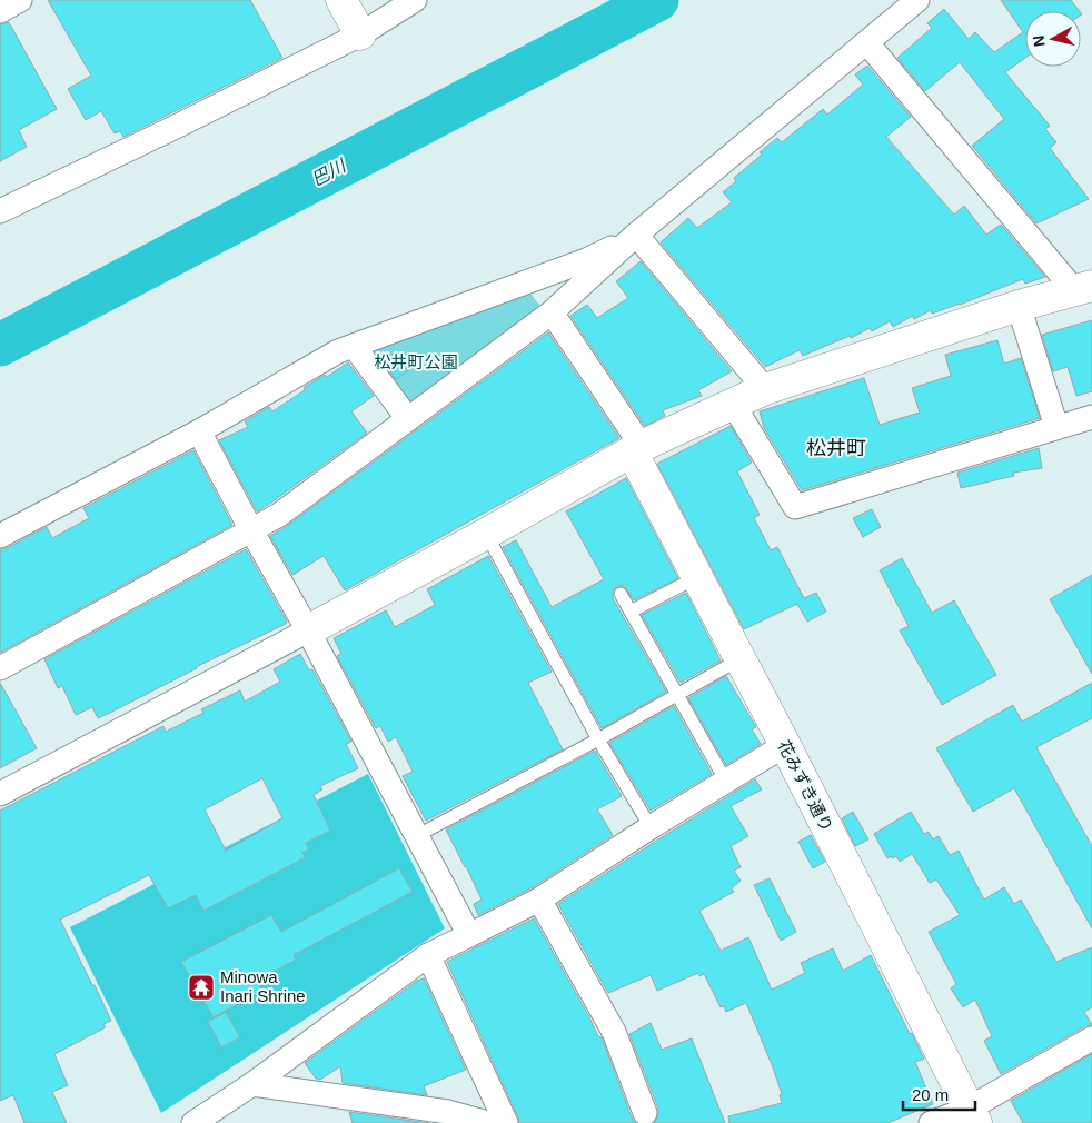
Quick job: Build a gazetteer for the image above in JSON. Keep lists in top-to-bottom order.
{
  "streets": {
    "street": ["花みずき通り"]
  },
  "districts": ["松井町"],
  "water": ["巴川"],
  "parks": ["松井町公園"],
  "places": {
    "temple": ["Minowa Inari Shrine"]
  },
  "scale_bar": "20 m",
  "north": "left"
}
